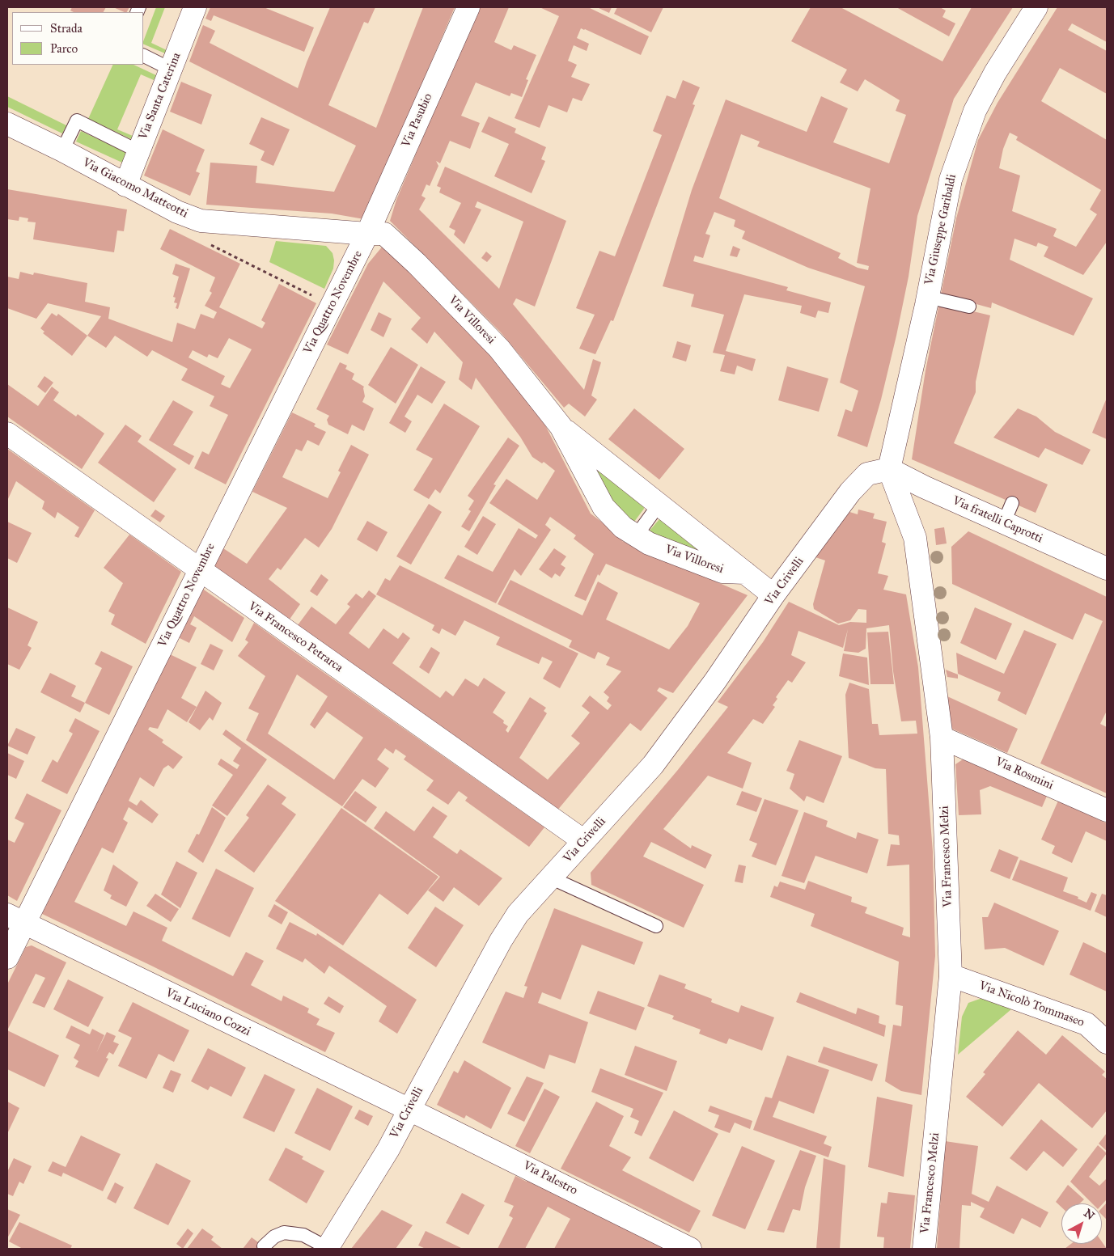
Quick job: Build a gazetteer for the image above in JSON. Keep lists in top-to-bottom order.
{
  "streets": {
    "street": [
      "Via Santa Caterina",
      "Via Pasubio",
      "Via Giacomo Matteotti",
      "Via Giuseppe Garibaldi",
      "Via Quattro Novembre",
      "Via Villoresi",
      "Via fratelli Caprotti",
      "Via Crivelli",
      "Via Francesco Petrarca",
      "Via Rosmini",
      "Via Francesco Melzi",
      "Via Nicolò Tommaseo",
      "Via Luciano Cozzi",
      "Via Palestro"
    ]
  },
  "crossings": [
    ["Via Santa Caterina", "Via Giacomo Matteotti"],
    ["Via Pasubio", "Via Giacomo Matteotti"],
    ["Via Pasubio", "Via Quattro Novembre"],
    ["Via Pasubio", "Via Villoresi"],
    ["Via Giacomo Matteotti", "Via Quattro Novembre"],
    ["Via Giacomo Matteotti", "Via Villoresi"],
    ["Via Giuseppe Garibaldi", "Via fratelli Caprotti"],
    ["Via Giuseppe Garibaldi", "Via Crivelli"],
    ["Via Giuseppe Garibaldi", "Via Francesco Melzi"],
    ["Via Quattro Novembre", "Via Villoresi"],
    ["Via Quattro Novembre", "Via Francesco Petrarca"],
    ["Via Quattro Novembre", "Via Luciano Cozzi"],
    ["Via Villoresi", "Via Crivelli"],
    ["Via fratelli Caprotti", "Via Crivelli"],
    ["Via fratelli Caprotti", "Via Francesco Melzi"],
    ["Via Crivelli", "Via Francesco Petrarca"],
    ["Via Crivelli", "Via Francesco Melzi"],
    ["Via Crivelli", "Via Luciano Cozzi"],
    ["Via Crivelli", "Via Palestro"],
    ["Via Rosmini", "Via Francesco Melzi"],
    ["Via Francesco Melzi", "Via Nicolò Tommaseo"],
    ["Via Luciano Cozzi", "Via Palestro"]
  ],
  "legend": ["Strada", "Parco"],
  "north": "top right"
}
